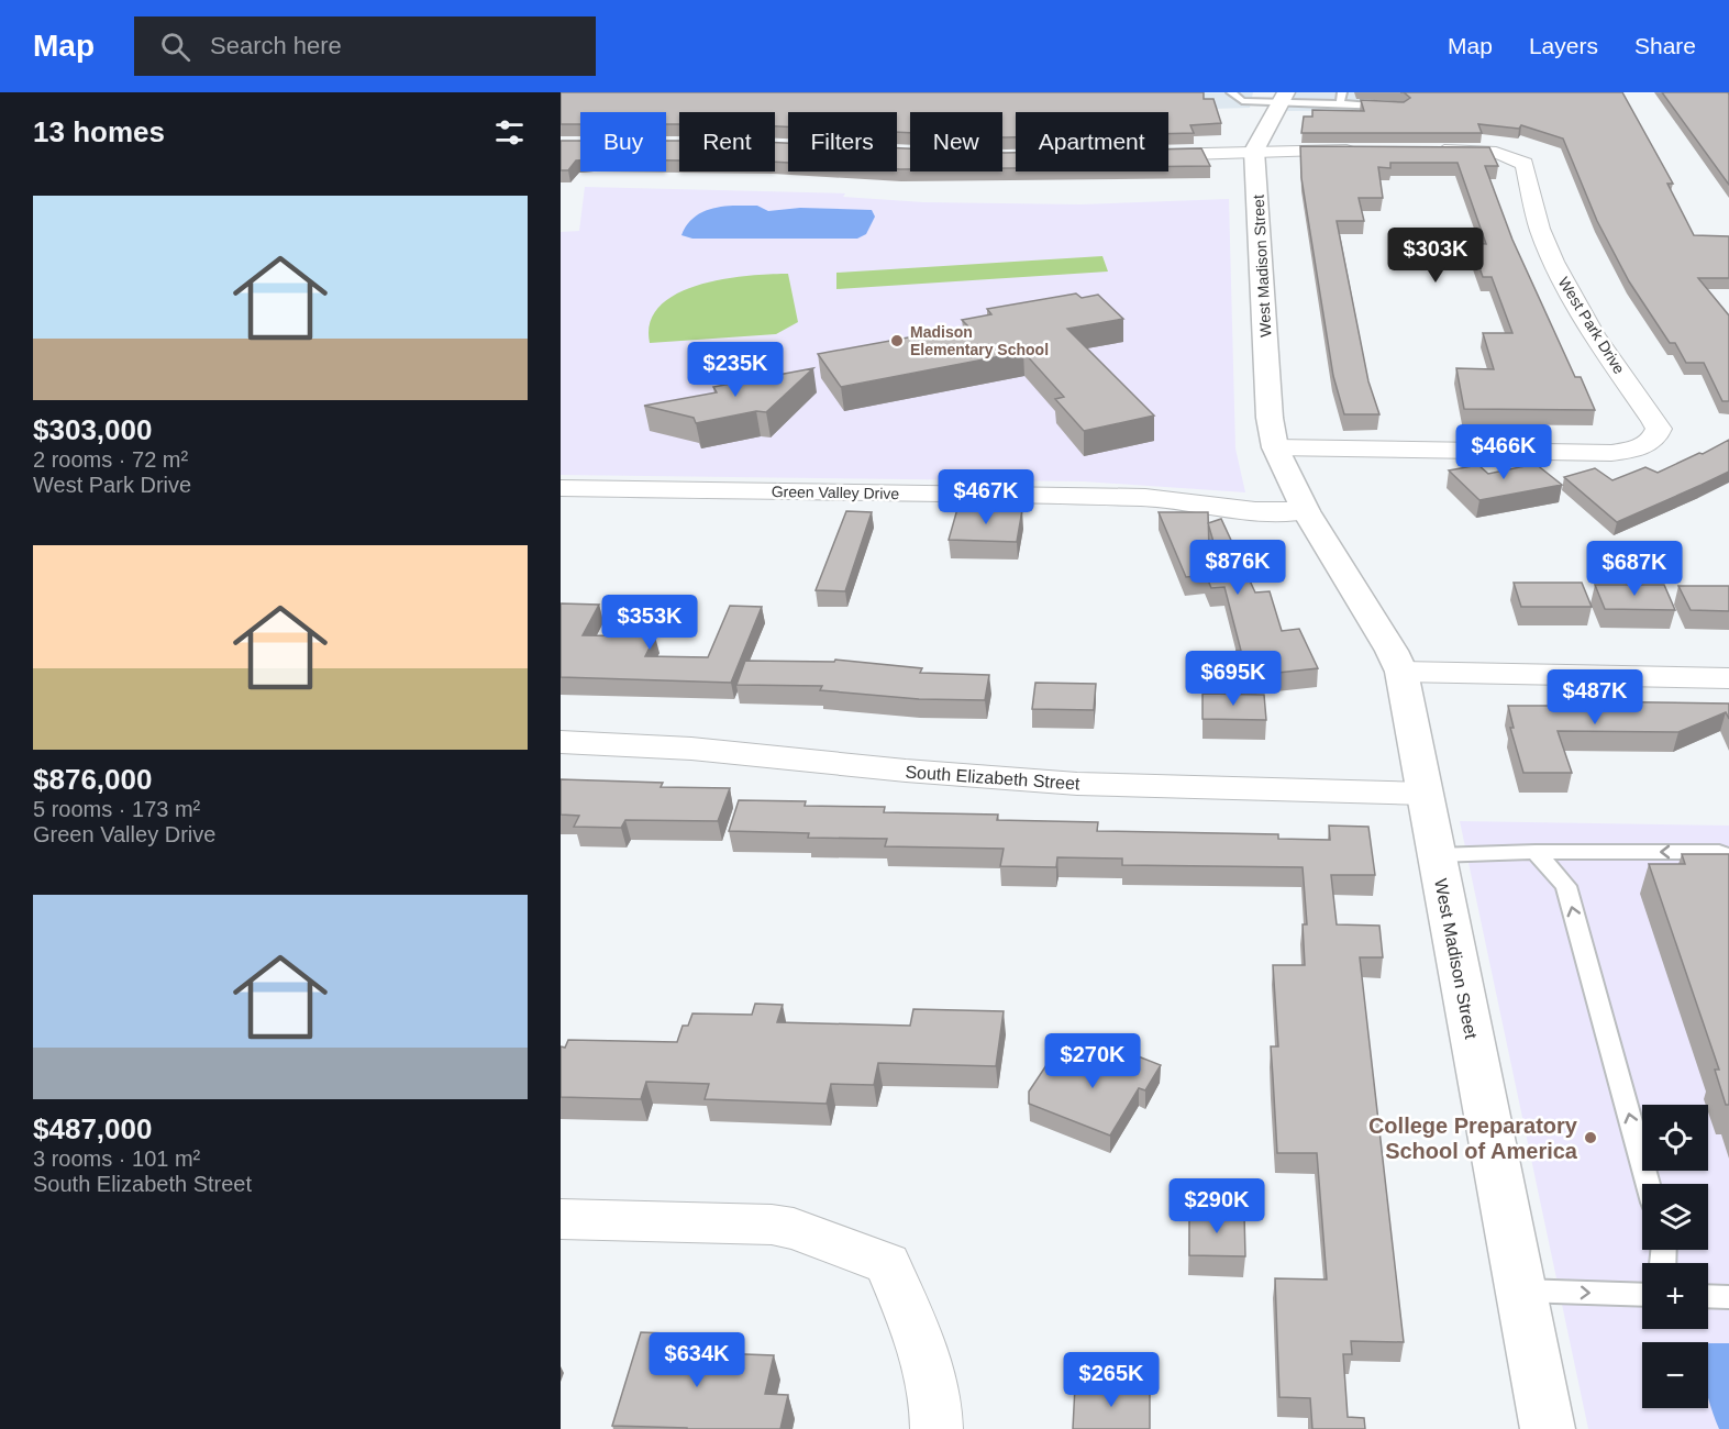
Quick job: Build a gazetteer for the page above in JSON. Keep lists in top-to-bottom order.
{
  "streets": {
    "street": [
      "West Madison Street",
      "West Park Drive",
      "Green Valley Drive",
      "South Elizabeth Street"
    ]
  },
  "crossings": [
    ["West Madison Street", "West Park Drive"],
    ["West Madison Street", "Green Valley Drive"],
    ["West Madison Street", "South Elizabeth Street"]
  ],
  "places": ["Madison Elementary School", "College Preparatory School of America"],
  "page": {
    "header": "Map",
    "search": "Search here",
    "nav": ["Map", "Layers", "Share"],
    "heading": "13 homes",
    "chip": [
      "Buy",
      "Rent",
      "Filters",
      "New",
      "Apartment"
    ],
    "list": [
      {
        "name": "$303,000",
        "note": "2 rooms · 72 m² · West Park Drive"
      },
      {
        "name": "$876,000",
        "note": "5 rooms · 173 m² · Green Valley Drive"
      },
      {
        "name": "$487,000",
        "note": "3 rooms · 101 m² · South Elizabeth Street"
      }
    ],
    "price": [
      "$303K",
      "$235K",
      "$466K",
      "$467K",
      "$876K",
      "$687K",
      "$353K",
      "$695K",
      "$487K",
      "$270K",
      "$290K",
      "$634K",
      "$265K"
    ],
    "map_buttons": ["+", "−"]
  }
}
